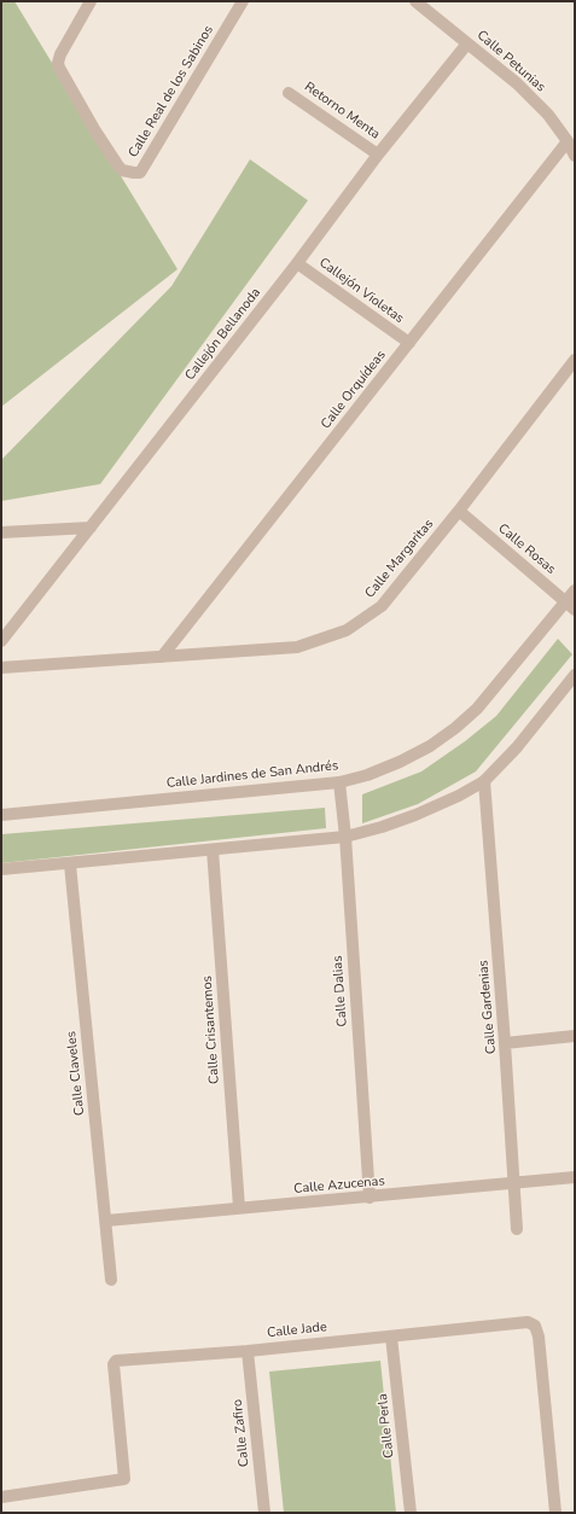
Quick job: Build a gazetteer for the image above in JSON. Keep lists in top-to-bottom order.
{
  "streets": {
    "street": [
      "Calle Petunias",
      "Calle Real de los Sabinos",
      "Retorno Menta",
      "Callejón Violetas",
      "Callejón Bellanoda",
      "Calle Orquídeas",
      "Calle Rosas",
      "Calle Margaritas",
      "Calle Jardines de San Andrés",
      "Calle Dalias",
      "Calle Gardenias",
      "Calle Crisantemos",
      "Calle Claveles",
      "Calle Azucenas",
      "Calle Jade",
      "Calle Perla",
      "Calle Zafiro"
    ]
  },
  "crossings": [
    ["Calle Petunias", "Callejón Bellanoda"],
    ["Calle Petunias", "Calle Orquídeas"],
    ["Retorno Menta", "Callejón Bellanoda"],
    ["Callejón Violetas", "Callejón Bellanoda"],
    ["Callejón Violetas", "Calle Orquídeas"],
    ["Calle Orquídeas", "Calle Margaritas"],
    ["Calle Rosas", "Calle Margaritas"],
    ["Calle Rosas", "Calle Jardines de San Andrés"],
    ["Calle Jardines de San Andrés", "Calle Dalias"],
    ["Calle Dalias", "Calle Azucenas"],
    ["Calle Gardenias", "Calle Azucenas"],
    ["Calle Crisantemos", "Calle Azucenas"],
    ["Calle Claveles", "Calle Azucenas"],
    ["Calle Jade", "Calle Perla"],
    ["Calle Jade", "Calle Zafiro"]
  ]
}
